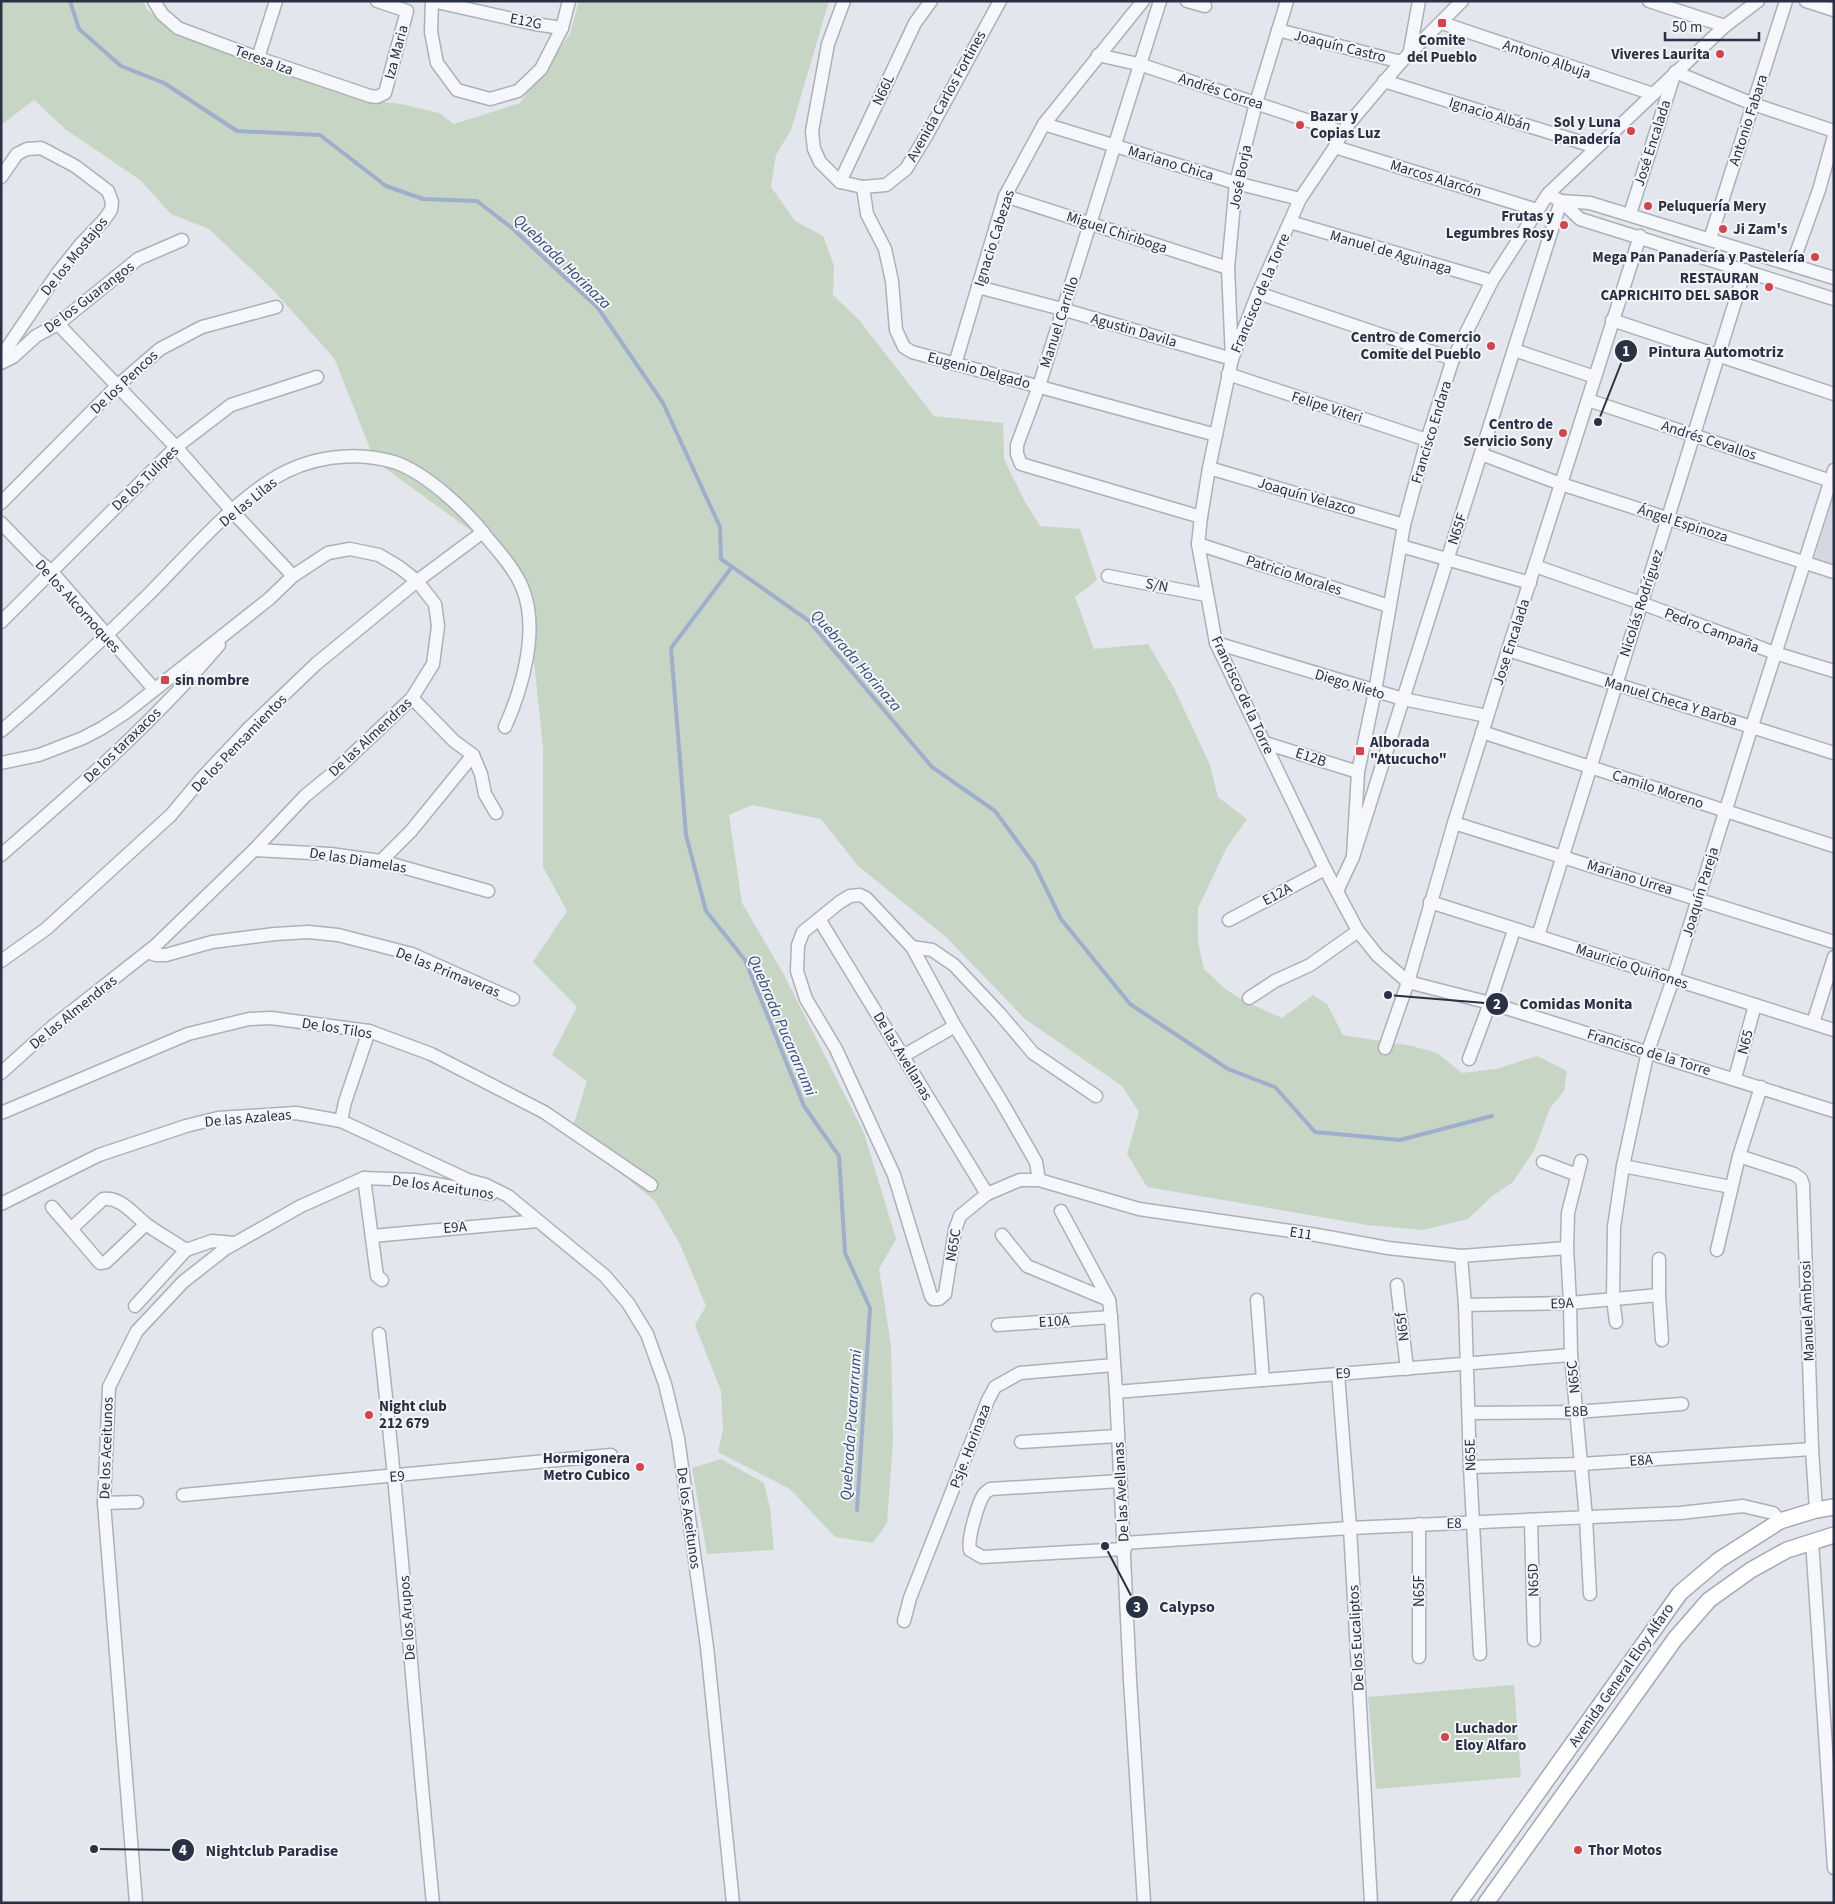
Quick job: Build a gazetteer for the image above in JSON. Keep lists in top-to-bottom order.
{
  "streets": {
    "main road": ["Avenida General Eloy Alfaro"],
    "street": [
      "E12G",
      "Joaquín Castro",
      "Iza Maria",
      "Antonio Albuja",
      "Teresa Iza",
      "N66L",
      "Andrés Correa",
      "Avenida Carlos Fortines",
      "Ignacio Albán",
      "Antonio Fabara",
      "José Encalada",
      "Mariano Chica",
      "José Borja",
      "Marcos Alarcón",
      "Miguel Chiriboga",
      "Ignacio Cabezas",
      "Manuel de Aguinaga",
      "De los Mostajos",
      "Francisco de la Torre",
      "De los Guarangos",
      "Manuel Carrillo",
      "Agustin Davila",
      "Eugenio Delgado",
      "De los Pencos",
      "Felipe Viteri",
      "Francisco Endara",
      "Andrés Cevallos",
      "De los Tulipes",
      "Joaquín Velazco",
      "De las Lilas",
      "Ángel Espinoza",
      "N65F",
      "Patricio Morales",
      "S/N",
      "Nicolás Rodríguez",
      "De los Alcornoques",
      "Pedro Campaña",
      "Jose Encalada",
      "Diego Nieto",
      "Manuel Checa Y Barba",
      "De las Almendras",
      "De los Pensamientos",
      "De los taraxacos",
      "E12B",
      "Camilo Moreno",
      "De las Diamelas",
      "Mariano Urrea",
      "Joaquín Pareja",
      "E12A",
      "Mauricio Quiñones",
      "De las Primaveras",
      "De los Tilos",
      "N65",
      "De las Avellanas",
      "De las Azaleas",
      "De los Aceitunos",
      "E9A",
      "E11",
      "N65C",
      "Manuel Ambrosi",
      "E10A",
      "N65f",
      "E9",
      "E8B",
      "Psje. Horinaza",
      "N65E",
      "E8A",
      "E8",
      "N65D",
      "De los Arupos",
      "De los Eucaliptos"
    ]
  },
  "crossings": [
    ["Joaquín Castro", "José Borja"],
    ["Joaquín Castro", "Francisco de la Torre"],
    ["Iza Maria", "Teresa Iza"],
    ["Antonio Albuja", "Francisco de la Torre"],
    ["Antonio Albuja", "Francisco Endara"],
    ["N66L", "Avenida Carlos Fortines"],
    ["Andrés Correa", "José Borja"],
    ["Andrés Correa", "Ignacio Cabezas"],
    ["Andrés Correa", "Francisco de la Torre"],
    ["Andrés Correa", "Manuel Carrillo"],
    ["Avenida Carlos Fortines", "Eugenio Delgado"],
    ["Ignacio Albán", "Francisco de la Torre"],
    ["Ignacio Albán", "Francisco Endara"],
    ["José Encalada", "Francisco Endara"],
    ["Mariano Chica", "José Borja"],
    ["Mariano Chica", "Ignacio Cabezas"],
    ["Mariano Chica", "Francisco de la Torre"],
    ["Mariano Chica", "Manuel Carrillo"],
    ["José Borja", "Miguel Chiriboga"],
    ["José Borja", "Francisco de la Torre"],
    ["José Borja", "Agustin Davila"],
    ["Marcos Alarcón", "Francisco de la Torre"],
    ["Marcos Alarcón", "Francisco Endara"],
    ["Miguel Chiriboga", "Ignacio Cabezas"],
    ["Miguel Chiriboga", "Manuel Carrillo"],
    ["Ignacio Cabezas", "Agustin Davila"],
    ["Ignacio Cabezas", "Eugenio Delgado"],
    ["Manuel de Aguinaga", "Francisco de la Torre"],
    ["Manuel de Aguinaga", "Francisco Endara"],
    ["Francisco de la Torre", "Manuel Carrillo"],
    ["Francisco de la Torre", "Agustin Davila"],
    ["Francisco de la Torre", "Eugenio Delgado"],
    ["Francisco de la Torre", "Felipe Viteri"],
    ["Francisco de la Torre", "Joaquín Velazco"],
    ["Francisco de la Torre", "Patricio Morales"],
    ["Francisco de la Torre", "S/N"],
    ["Francisco de la Torre", "Jose Encalada"],
    ["Francisco de la Torre", "Diego Nieto"],
    ["Francisco de la Torre", "E12B"],
    ["Francisco de la Torre", "Joaquín Pareja"],
    ["Francisco de la Torre", "E12A"],
    ["Francisco de la Torre", "N65"],
    ["Manuel Carrillo", "Agustin Davila"],
    ["Manuel Carrillo", "Eugenio Delgado"],
    ["Felipe Viteri", "Francisco Endara"],
    ["Francisco Endara", "Joaquín Velazco"],
    ["Francisco Endara", "N65F"],
    ["Francisco Endara", "Patricio Morales"],
    ["Francisco Endara", "Diego Nieto"],
    ["Francisco Endara", "E12B"],
    ["Andrés Cevallos", "Nicolás Rodríguez"],
    ["Andrés Cevallos", "Jose Encalada"],
    ["Andrés Cevallos", "Joaquín Pareja"],
    ["De los Tulipes", "De los Alcornoques"],
    ["De las Lilas", "De los Alcornoques"],
    ["De las Lilas", "De los Pensamientos"],
    ["Ángel Espinoza", "N65F"],
    ["Ángel Espinoza", "Nicolás Rodríguez"],
    ["Ángel Espinoza", "Jose Encalada"],
    ["Ángel Espinoza", "Joaquín Pareja"],
    ["N65F", "Diego Nieto"],
    ["N65F", "E8"],
    ["Nicolás Rodríguez", "Pedro Campaña"],
    ["Nicolás Rodríguez", "Manuel Checa Y Barba"],
    ["Nicolás Rodríguez", "Camilo Moreno"],
    ["Nicolás Rodríguez", "Mariano Urrea"],
    ["Nicolás Rodríguez", "Mauricio Quiñones"],
    ["De los Alcornoques", "De las Almendras"],
    ["Pedro Campaña", "Jose Encalada"],
    ["Pedro Campaña", "Joaquín Pareja"],
    ["Jose Encalada", "Diego Nieto"],
    ["Jose Encalada", "Manuel Checa Y Barba"],
    ["Jose Encalada", "Camilo Moreno"],
    ["Jose Encalada", "Mariano Urrea"],
    ["Jose Encalada", "Mauricio Quiñones"],
    ["Manuel Checa Y Barba", "Joaquín Pareja"],
    ["De las Almendras", "De los Pensamientos"],
    ["De las Almendras", "De los taraxacos"],
    ["De las Almendras", "De las Diamelas"],
    ["De las Almendras", "De las Primaveras"],
    ["Camilo Moreno", "Joaquín Pareja"],
    ["Mariano Urrea", "Joaquín Pareja"],
    ["Joaquín Pareja", "Mauricio Quiñones"],
    ["Joaquín Pareja", "E9A"],
    ["Mauricio Quiñones", "N65"],
    ["De las Avellanas", "N65C"],
    ["De las Avellanas", "E10A"],
    ["De las Avellanas", "E9"],
    ["De las Avellanas", "Psje. Horinaza"],
    ["De las Avellanas", "E8"],
    ["De las Azaleas", "De los Aceitunos"],
    ["De los Aceitunos", "E9A"],
    ["E9A", "N65C"],
    ["E9A", "N65E"],
    ["E11", "N65C"],
    ["E11", "N65E"],
    ["N65C", "E9"],
    ["N65C", "E8B"],
    ["N65C", "E8A"],
    ["N65C", "E8"],
    ["Manuel Ambrosi", "E8A"],
    ["Manuel Ambrosi", "Avenida General Eloy Alfaro"],
    ["N65f", "E9"],
    ["E9", "N65E"],
    ["E9", "De los Arupos"],
    ["E9", "De los Eucaliptos"],
    ["E8B", "N65E"],
    ["N65E", "E8A"],
    ["N65E", "E8"],
    ["E8", "N65D"],
    ["E8", "De los Eucaliptos"],
    ["E8", "Avenida General Eloy Alfaro"]
  ],
  "water": ["Quebrada Horinaza", "Quebrada Pucararrumi"],
  "places": {
    "transit": ["Comite del Pueblo", "sin nombre", "Alborada \"Atucucho\""],
    "other": [
      "Viveres Laurita",
      "Bazar y Copias Luz",
      "Sol y Luna Panadería",
      "Peluquería Mery",
      "Frutas y Legumbres Rosy",
      "Ji Zam's",
      "Mega Pan Panadería y Pastelería",
      "RESTAURAN CAPRICHITO DEL SABOR",
      "Centro de Comercio Comite del Pueblo",
      "Pintura Automotriz",
      "Centro de Servicio Sony",
      "Comidas Monita",
      "Night club 212 679",
      "Hormigonera Metro Cubico",
      "Calypso",
      "Luchador Eloy Alfaro",
      "Nightclub Paradise",
      "Thor Motos"
    ]
  },
  "scale_bar": "50 m"
}
